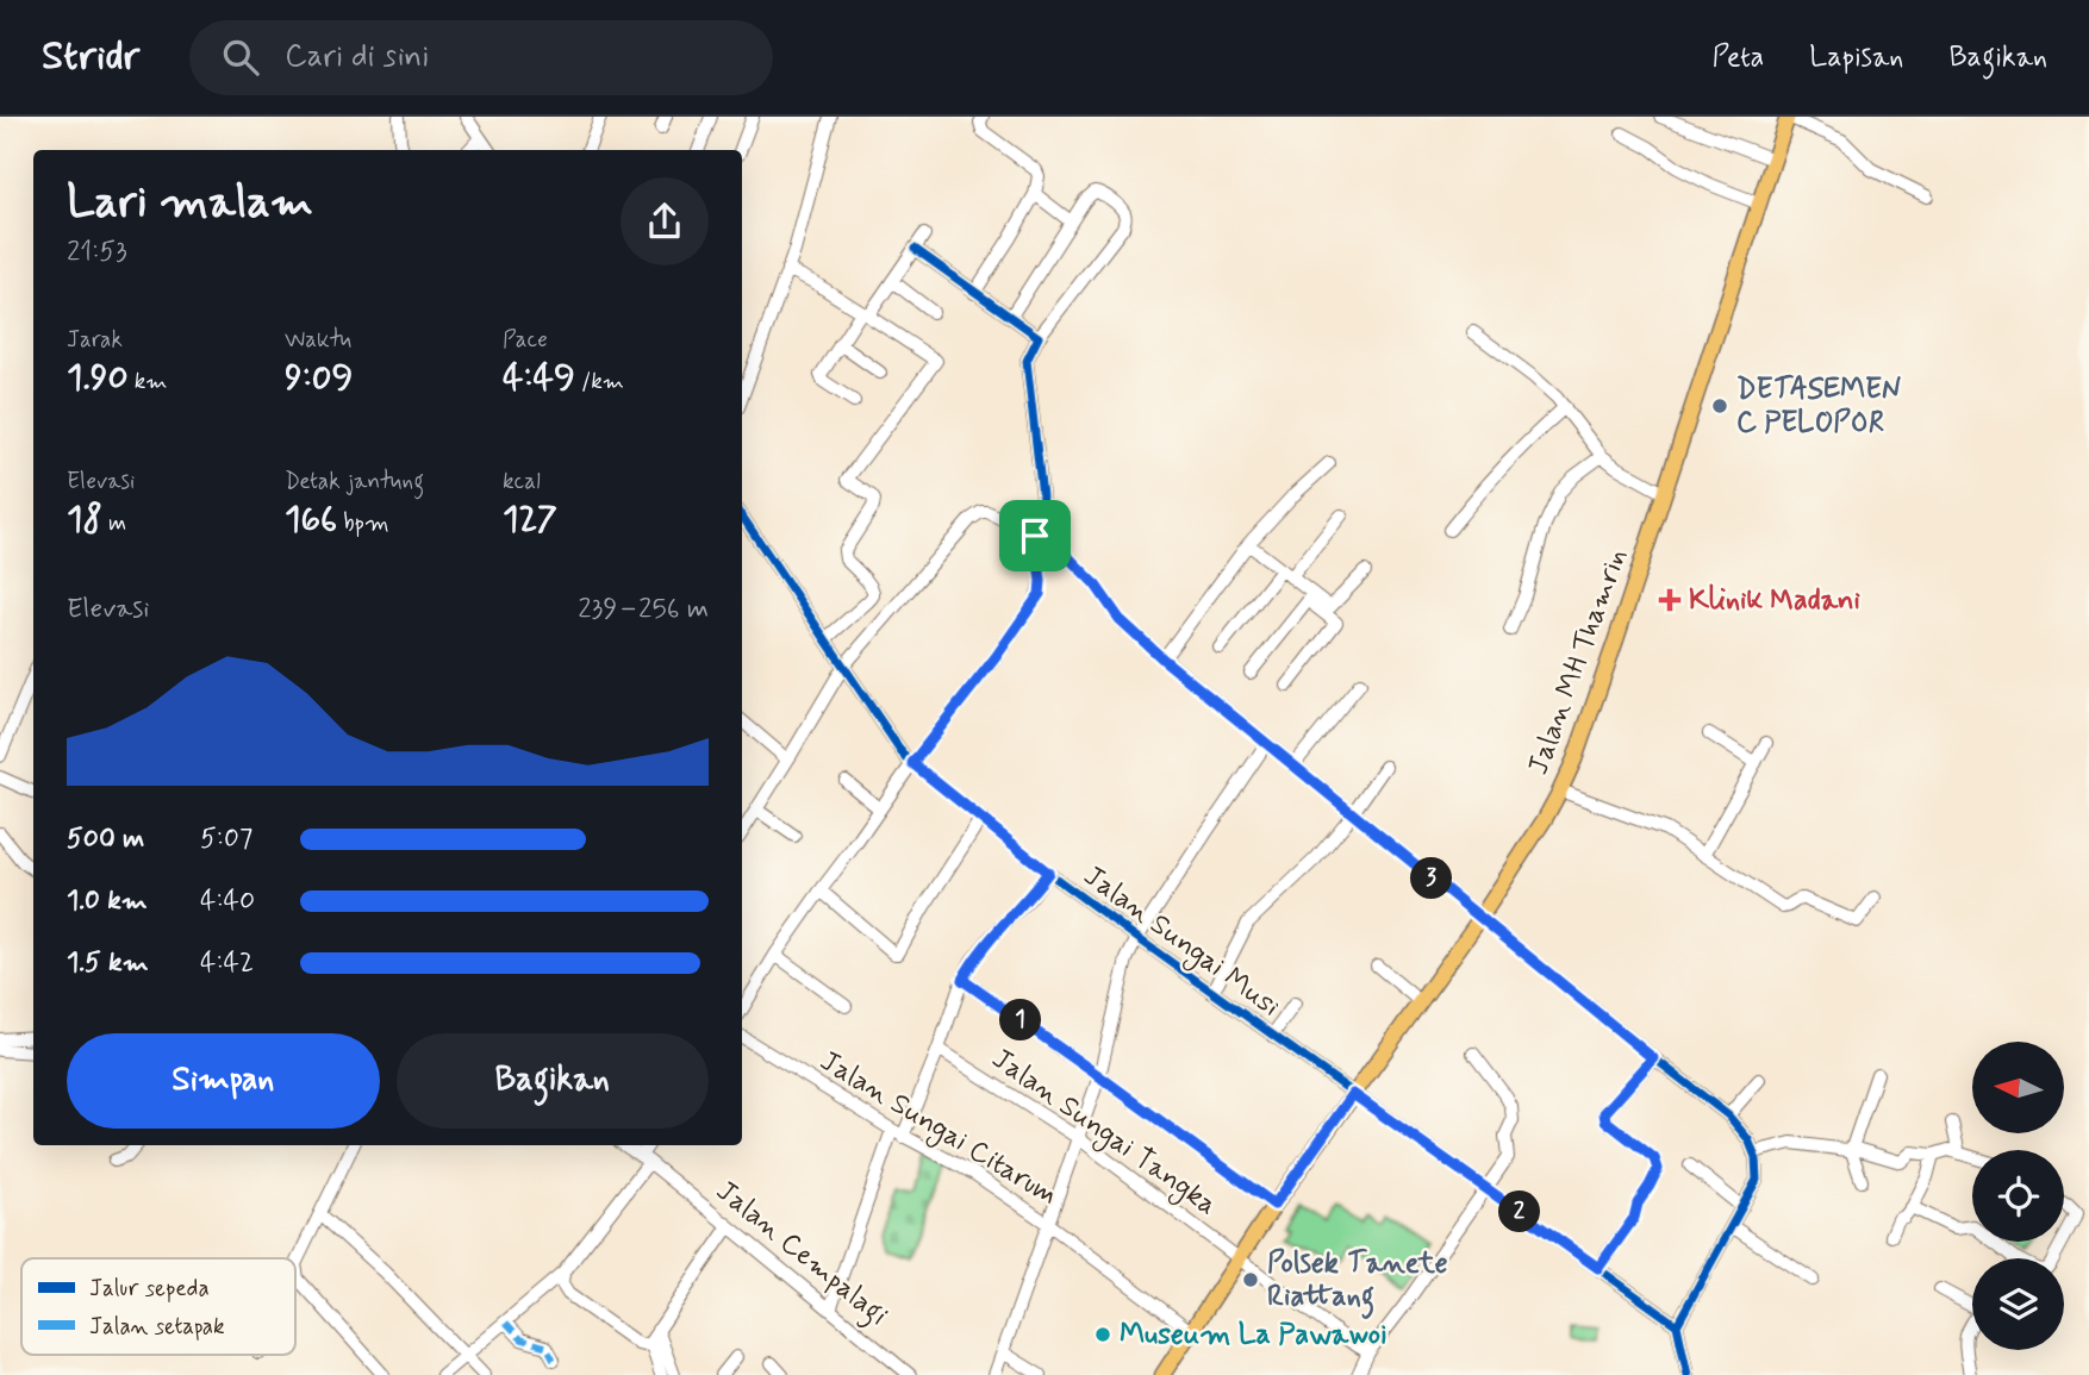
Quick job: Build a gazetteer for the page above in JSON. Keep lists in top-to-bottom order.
{
  "streets": {
    "main road": ["Jalan MH Thamrin"],
    "street": [
      "Jalan Sungai Musi",
      "Jalan Sungai Citarum",
      "Jalan Sungai Tangka",
      "Jalan Cempalagi"
    ]
  },
  "crossings": [
    ["Jalan MH Thamrin", "Jalan Sungai Musi"],
    ["Jalan MH Thamrin", "Jalan Sungai Citarum"],
    ["Jalan MH Thamrin", "Jalan Sungai Tangka"]
  ],
  "places": {
    "other": ["DETASEMEN C PELOPOR", "Polsek Tanete Riattang", "Museum La Pawawoi"],
    "health": ["Klinik Madani"]
  },
  "legend": ["Jalur sepeda", "Jalan setapak"],
  "north": "left",
  "page": {
    "header": "Stridr",
    "search": "Cari di sini",
    "nav": ["Peta", "Lapisan", "Bagikan"],
    "heading": ["Lari malam", "21:53"],
    "stats": [
      ["Jarak", "1.90 km"],
      ["Waktu", "9:09"],
      ["Pace", "4:49 /km"],
      ["Elevasi", "18 m"],
      ["Detak jantung", "166 bpm"],
      ["kcal", "127"]
    ],
    "chart": ["Elevasi", "239–256 m"],
    "list": [
      {
        "name": "500 m",
        "note": "5:07"
      },
      {
        "name": "1.0 km",
        "note": "4:40"
      },
      {
        "name": "1.5 km",
        "note": "4:42"
      }
    ],
    "pins": ["3", "1", "2"],
    "buttons": ["Simpan", "Bagikan"]
  }
}
